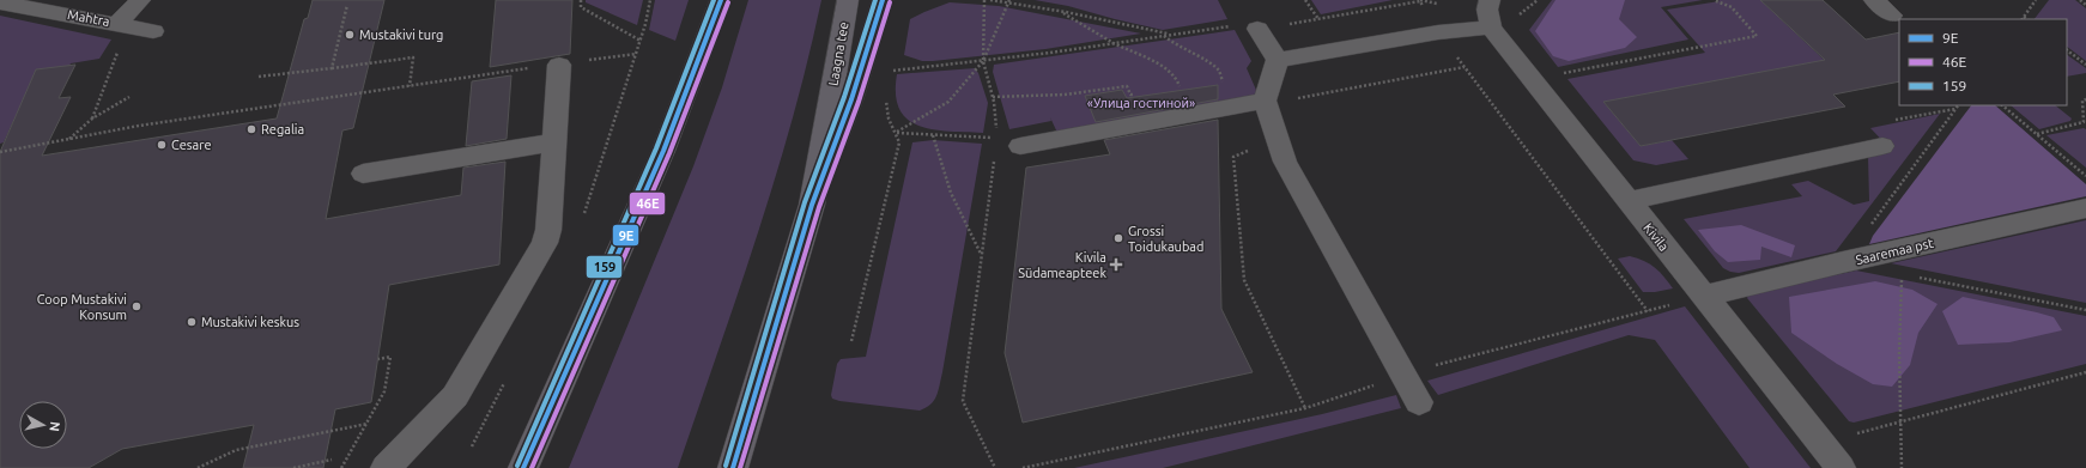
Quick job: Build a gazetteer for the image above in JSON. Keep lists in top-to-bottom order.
{
  "streets": {
    "main road": ["Laagna tee"],
    "street": ["Mahtra", "Kivila", "Saaremaa pst"]
  },
  "crossings": [
    ["Kivila", "Saaremaa pst"]
  ],
  "parks": ["«Улица гостиной»"],
  "places": {
    "other": [
      "Mustakivi turg",
      "Regalia",
      "Cesare",
      "Grossi Toidukaubad",
      "Coop Mustakivi Konsum",
      "Mustakivi keskus"
    ],
    "health": ["Kivila Südameapteek"]
  },
  "lines": ["transit line 9E", "transit line 159", "transit line 46E"],
  "legend": ["9E", "46E", "159"],
  "north": "right"
}
